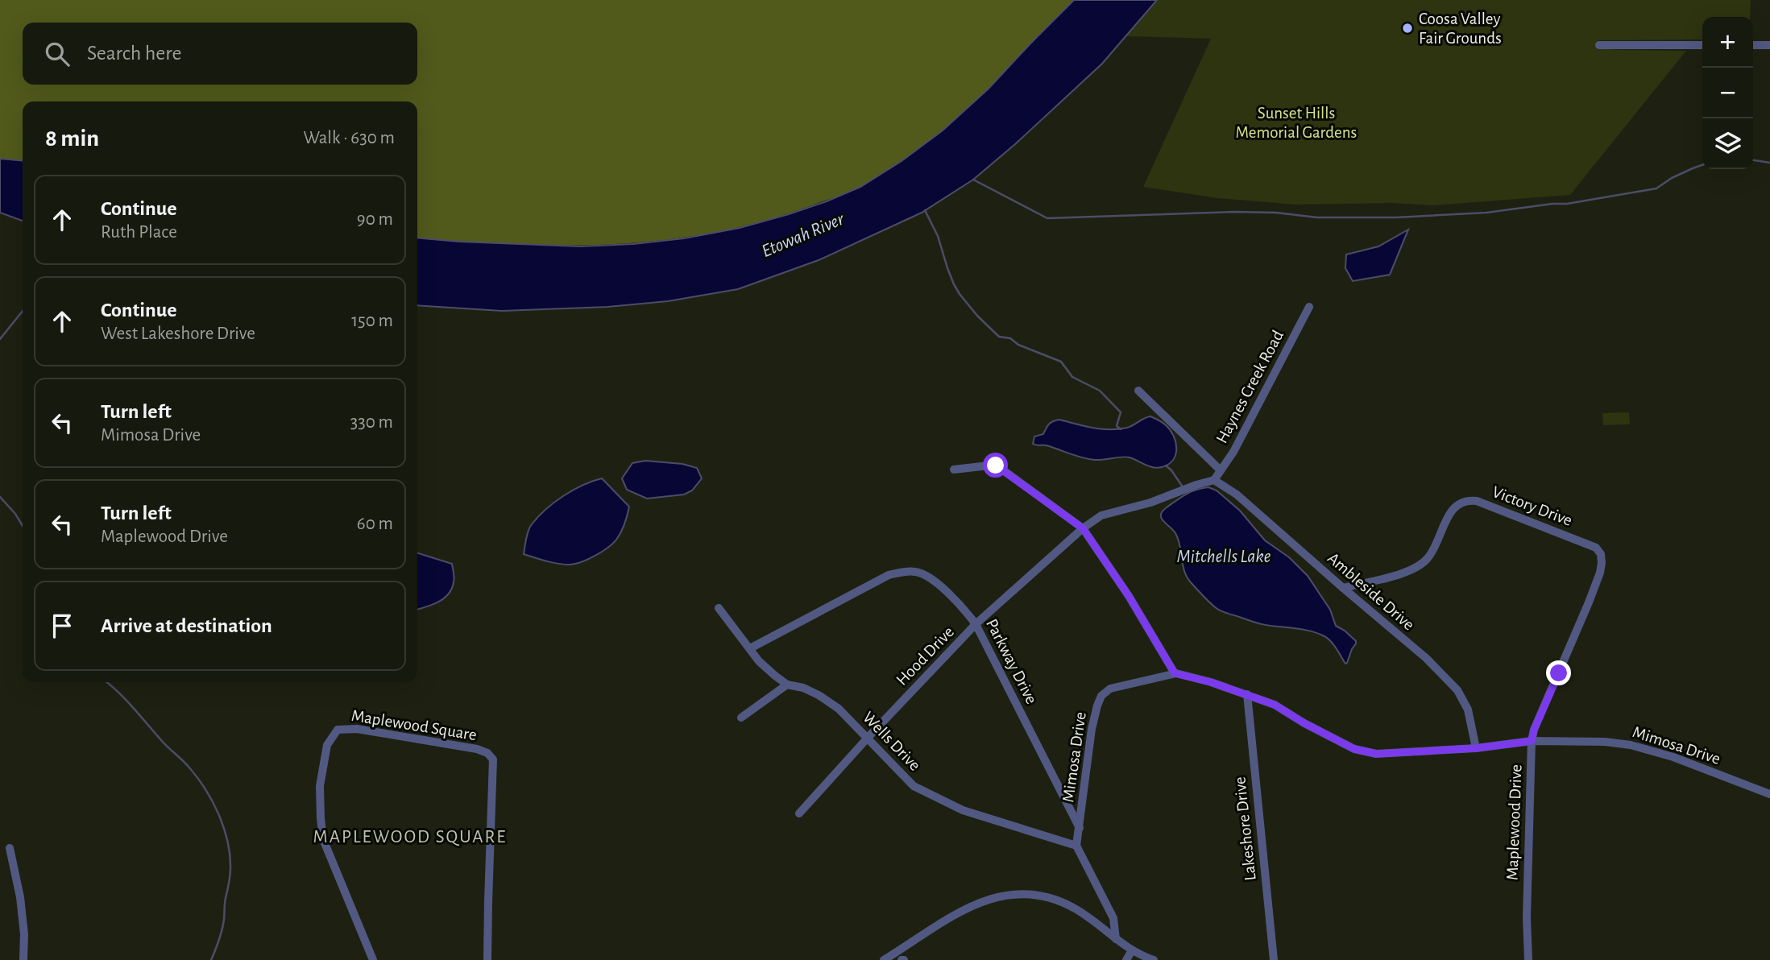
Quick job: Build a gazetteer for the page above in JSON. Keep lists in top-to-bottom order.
{
  "streets": {
    "street": [
      "Haynes Creek Road",
      "Victory Drive",
      "Ambleside Drive",
      "Hood Drive",
      "Parkway Drive",
      "Maplewood Square",
      "Wells Drive",
      "Mimosa Drive",
      "Maplewood Drive",
      "Lakeshore Drive"
    ]
  },
  "crossings": [
    ["Haynes Creek Road", "Ambleside Drive"],
    ["Victory Drive", "Ambleside Drive"],
    ["Victory Drive", "Maplewood Drive"],
    ["Ambleside Drive", "Mimosa Drive"],
    ["Hood Drive", "Parkway Drive"],
    ["Hood Drive", "Wells Drive"],
    ["Parkway Drive", "Wells Drive"],
    ["Parkway Drive", "Mimosa Drive"],
    ["Wells Drive", "Mimosa Drive"],
    ["Mimosa Drive", "Maplewood Drive"],
    ["Mimosa Drive", "Lakeshore Drive"]
  ],
  "districts": ["MAPLEWOOD SQUARE"],
  "water": ["Etowah River", "Mitchells Lake"],
  "parks": ["Sunset Hills Memorial Gardens"],
  "places": ["Coosa Valley Fair Grounds"],
  "page": {
    "map_buttons": ["+", "−"],
    "search": "Search here",
    "heading": ["8 min", "Walk · 630 m"],
    "list": [
      ["Continue", "Ruth Place", "90 m"],
      ["Continue", "West Lakeshore Drive", "150 m"],
      ["Turn left", "Mimosa Drive", "330 m"],
      ["Turn left", "Maplewood Drive", "60 m"],
      "Arrive at destination"
    ]
  }
}
